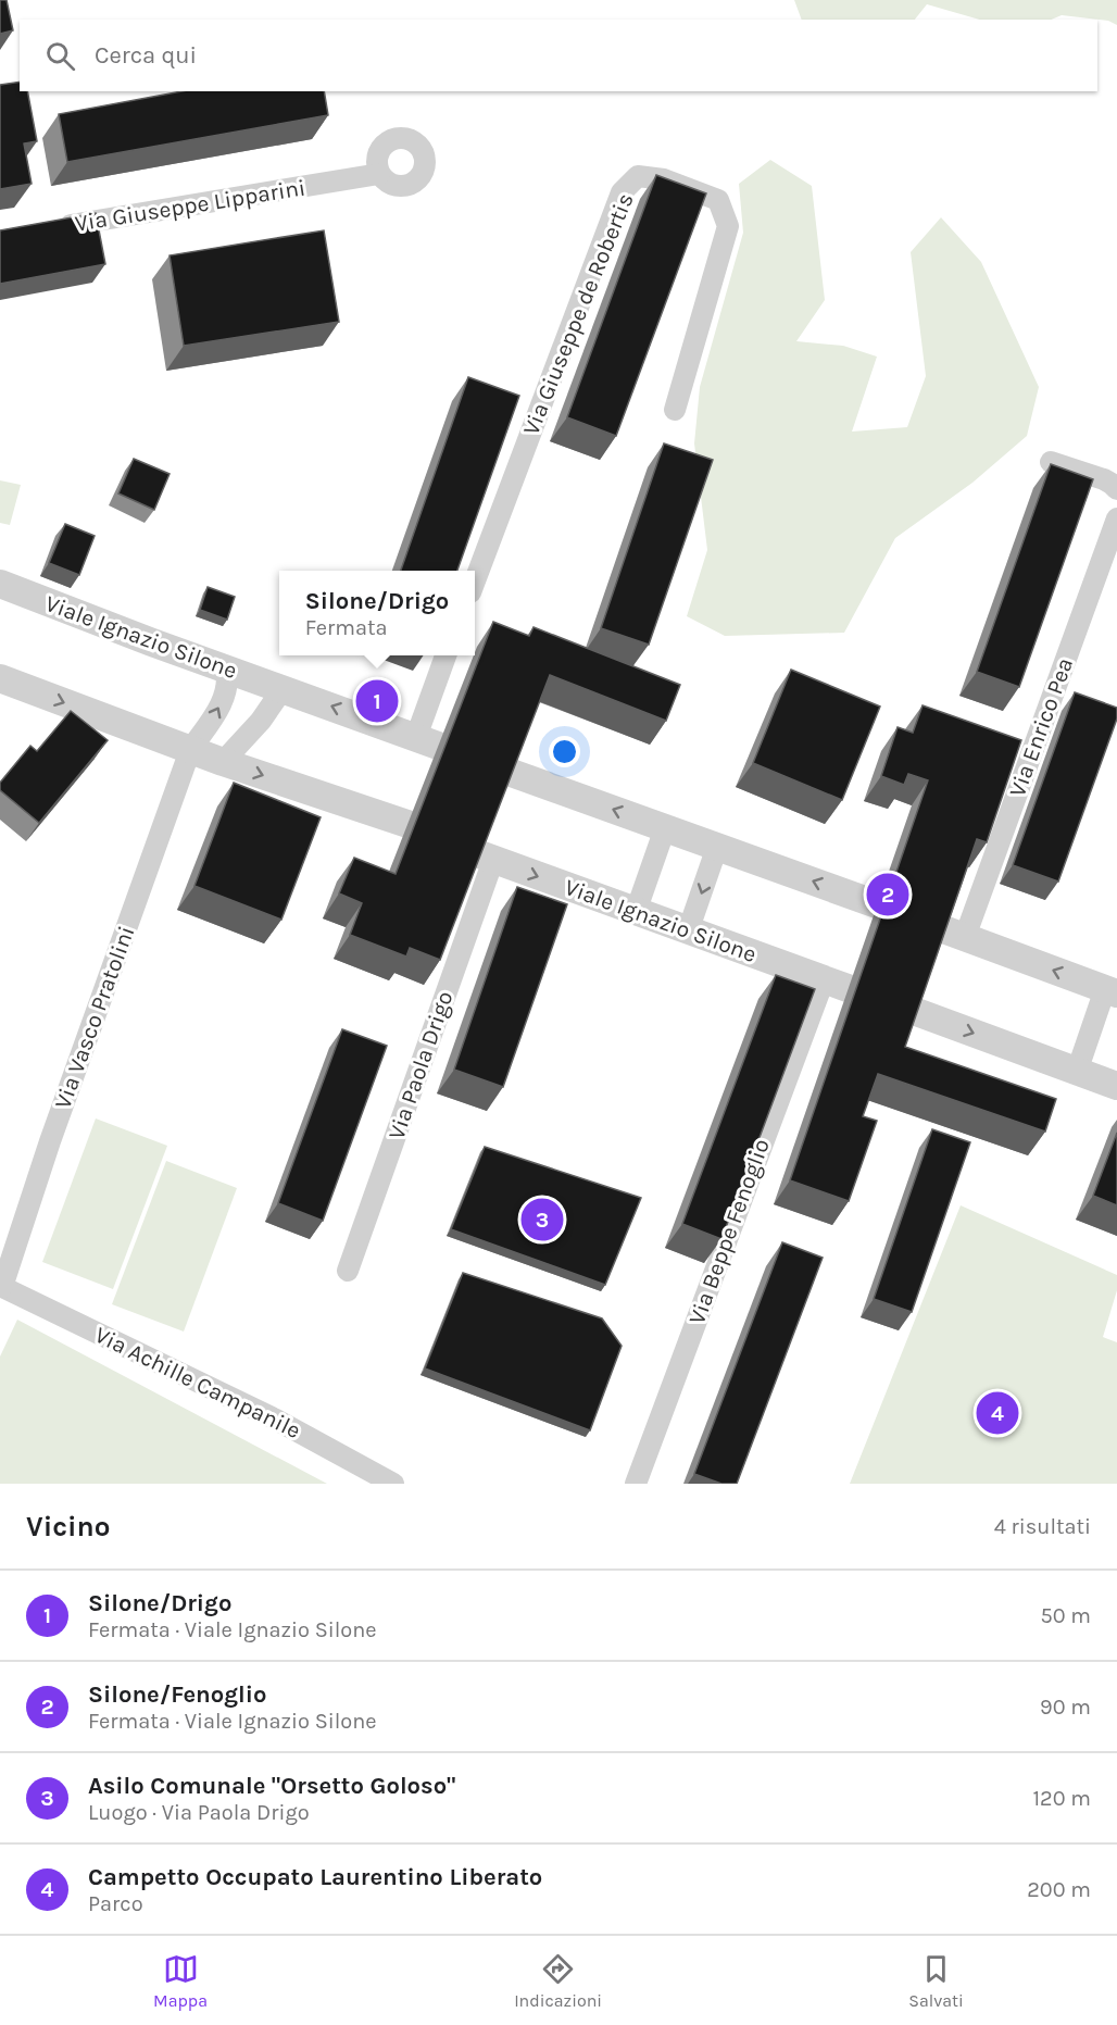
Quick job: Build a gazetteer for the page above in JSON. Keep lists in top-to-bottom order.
{
  "streets": {
    "street": [
      "Via Giuseppe Lipparini",
      "Via Giuseppe de Robertis",
      "Viale Ignazio Silone",
      "Via Enrico Pea",
      "Via Vasco Pratolini",
      "Via Paola Drigo",
      "Via Beppe Fenoglio",
      "Via Achille Campanile"
    ]
  },
  "crossings": [
    ["Viale Ignazio Silone", "Via Vasco Pratolini"],
    ["Viale Ignazio Silone", "Via Paola Drigo"],
    ["Viale Ignazio Silone", "Via Beppe Fenoglio"],
    ["Via Vasco Pratolini", "Via Achille Campanile"]
  ],
  "page": {
    "search": "Cerca qui",
    "popup": ["Silone/Drigo", "Fermata"],
    "pins": [
      "1",
      "2",
      "3",
      "4"
    ],
    "heading": ["Vicino", "4 risultati"],
    "list": [
      {
        "mark": "1",
        "name": "Silone/Drigo",
        "note": "Fermata · Viale Ignazio Silone",
        "value": "50 m"
      },
      {
        "mark": "2",
        "name": "Silone/Fenoglio",
        "note": "Fermata · Viale Ignazio Silone",
        "value": "90 m"
      },
      {
        "mark": "3",
        "name": "Asilo Comunale \"Orsetto Goloso\"",
        "note": "Luogo · Via Paola Drigo",
        "value": "120 m"
      },
      {
        "mark": "4",
        "name": "Campetto Occupato Laurentino Liberato",
        "note": "Parco",
        "value": "200 m"
      }
    ],
    "nav": ["Mappa", "Indicazioni", "Salvati"]
  }
}
